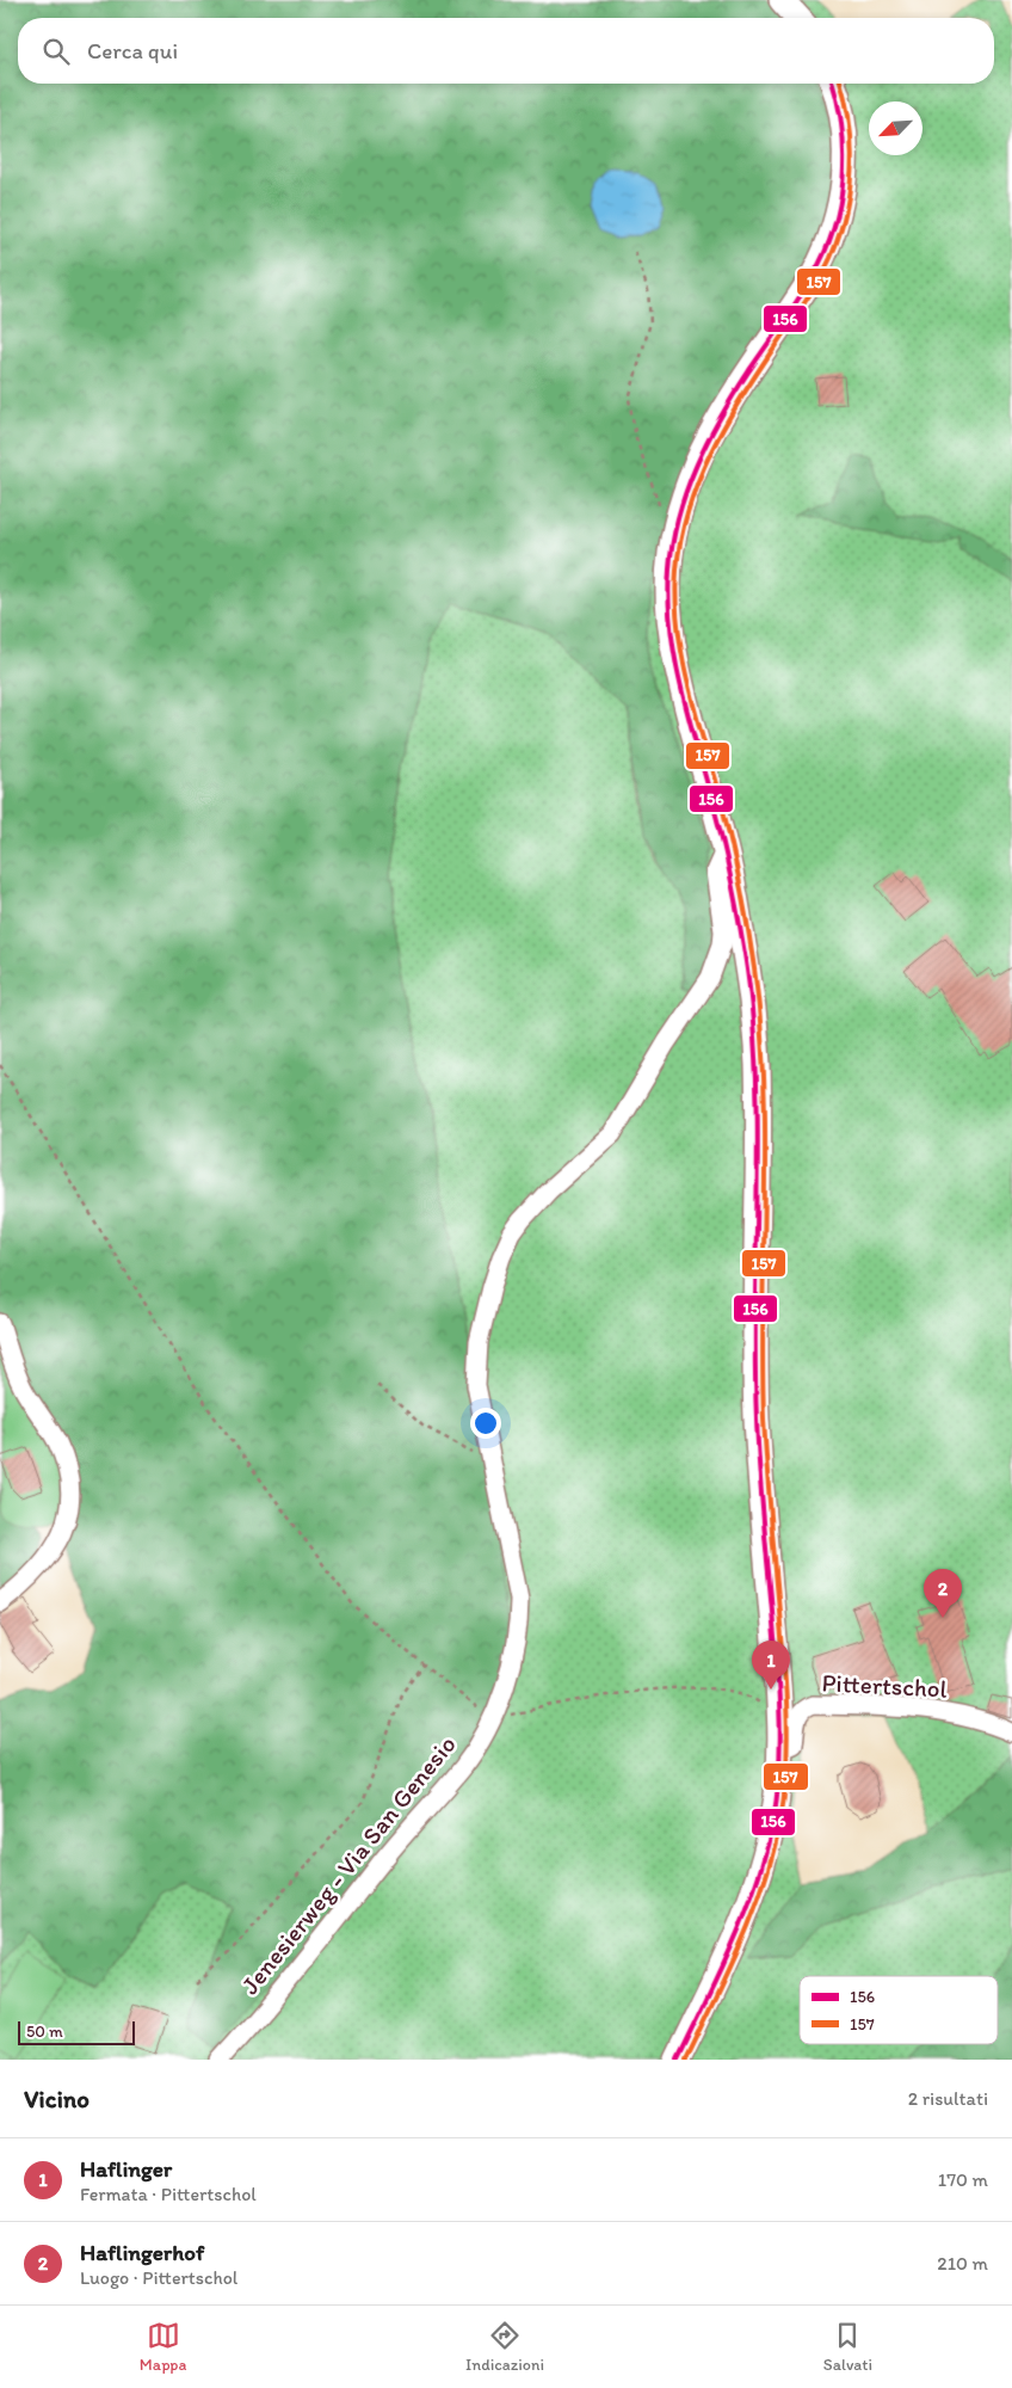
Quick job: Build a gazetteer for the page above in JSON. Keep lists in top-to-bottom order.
{
  "streets": {
    "street": ["Pittertschol", "Jenesierweg - Via San Genesio"]
  },
  "lines": ["transit line 156", "transit line 157"],
  "legend": ["156", "157"],
  "scale_bar": "50 m",
  "north": "bottom left",
  "page": {
    "search": "Cerca qui",
    "pins": ["2", "1"],
    "scale": "50 m",
    "heading": ["Vicino", "2 risultati"],
    "list": [
      {
        "mark": "1",
        "name": "Haflinger",
        "note": "Fermata · Pittertschol",
        "value": "170 m"
      },
      {
        "mark": "2",
        "name": "Haflingerhof",
        "note": "Luogo · Pittertschol",
        "value": "210 m"
      }
    ],
    "nav": ["Mappa", "Indicazioni", "Salvati"]
  }
}
